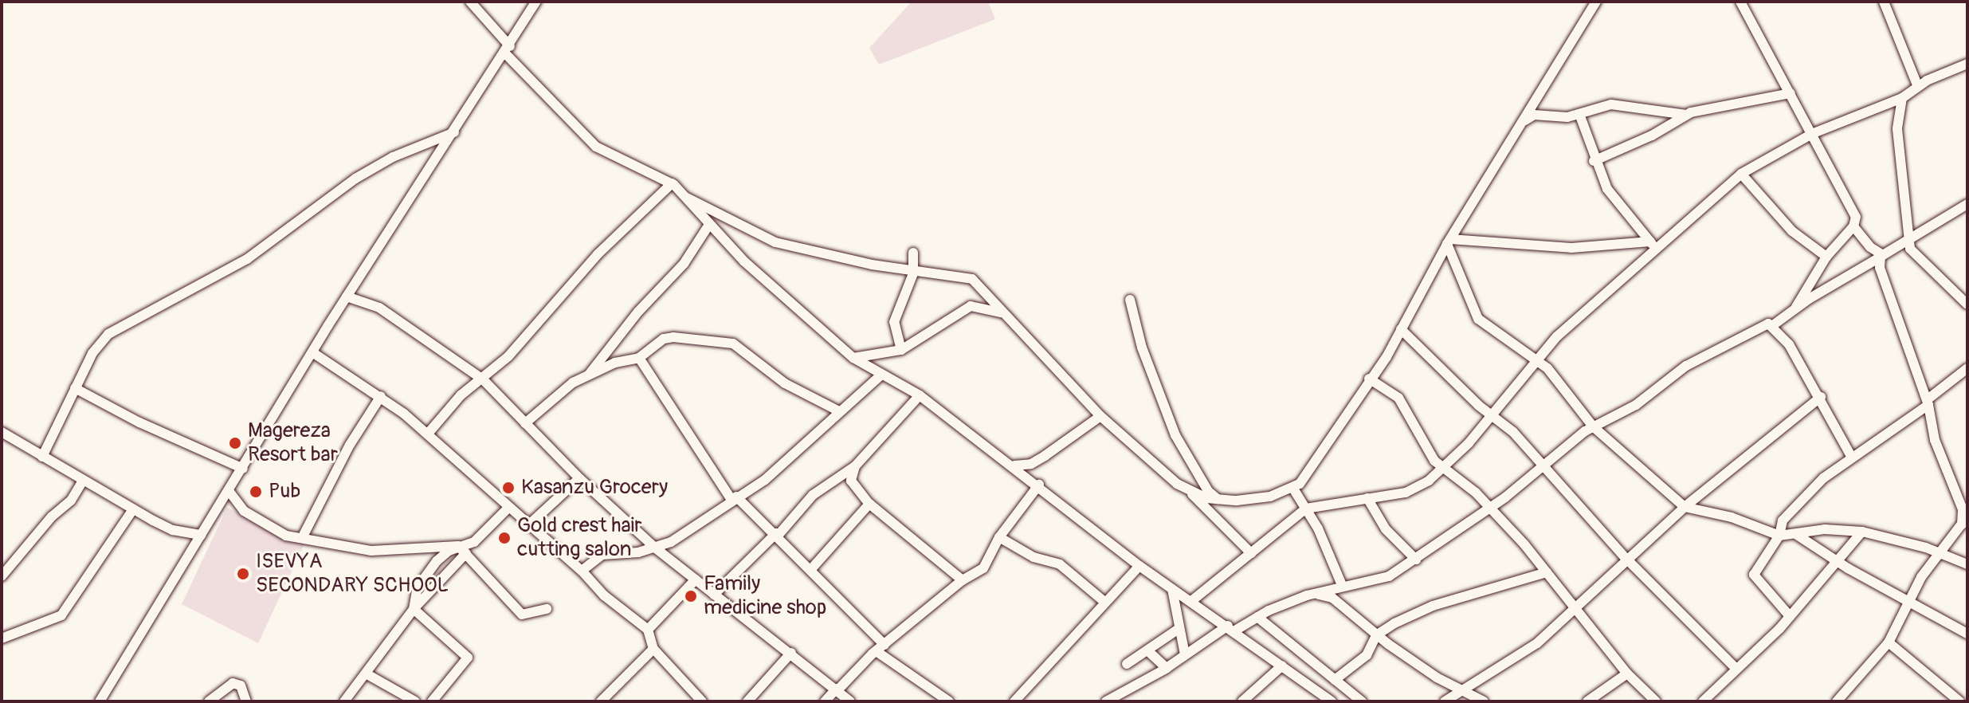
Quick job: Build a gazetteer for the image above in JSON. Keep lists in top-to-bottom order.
{
  "places": [
    "Magereza Resort bar",
    "Kasanzu Grocery",
    "Pub",
    "Gold crest hair cutting salon",
    "ISEVYA SECONDARY SCHOOL",
    "Family medicine shop"
  ]
}
